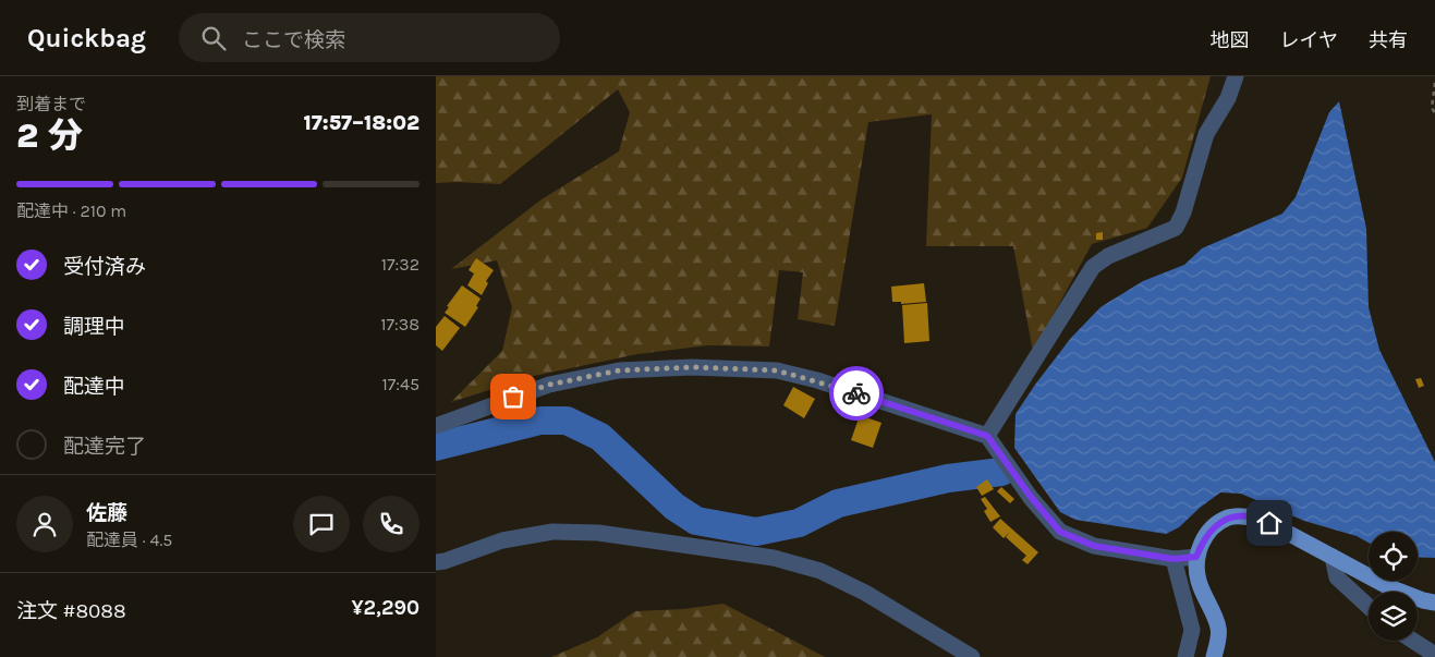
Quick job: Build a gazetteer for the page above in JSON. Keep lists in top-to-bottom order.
{
  "page": {
    "header": "Quickbag",
    "search": "ここで検索",
    "nav": ["地図", "レイヤ", "共有"],
    "heading": ["2 分", "到着まで", "17:57–18:02"],
    "panel": [
      "佐藤",
      "配達員 · 4.5",
      "注文 #8088",
      "¥2,290"
    ],
    "bar": "配達中 · 210 m",
    "list": [
      ["受付済み", "17:32"],
      ["調理中", "17:38"],
      ["配達中", "17:45"],
      "配達完了"
    ]
  }
}
